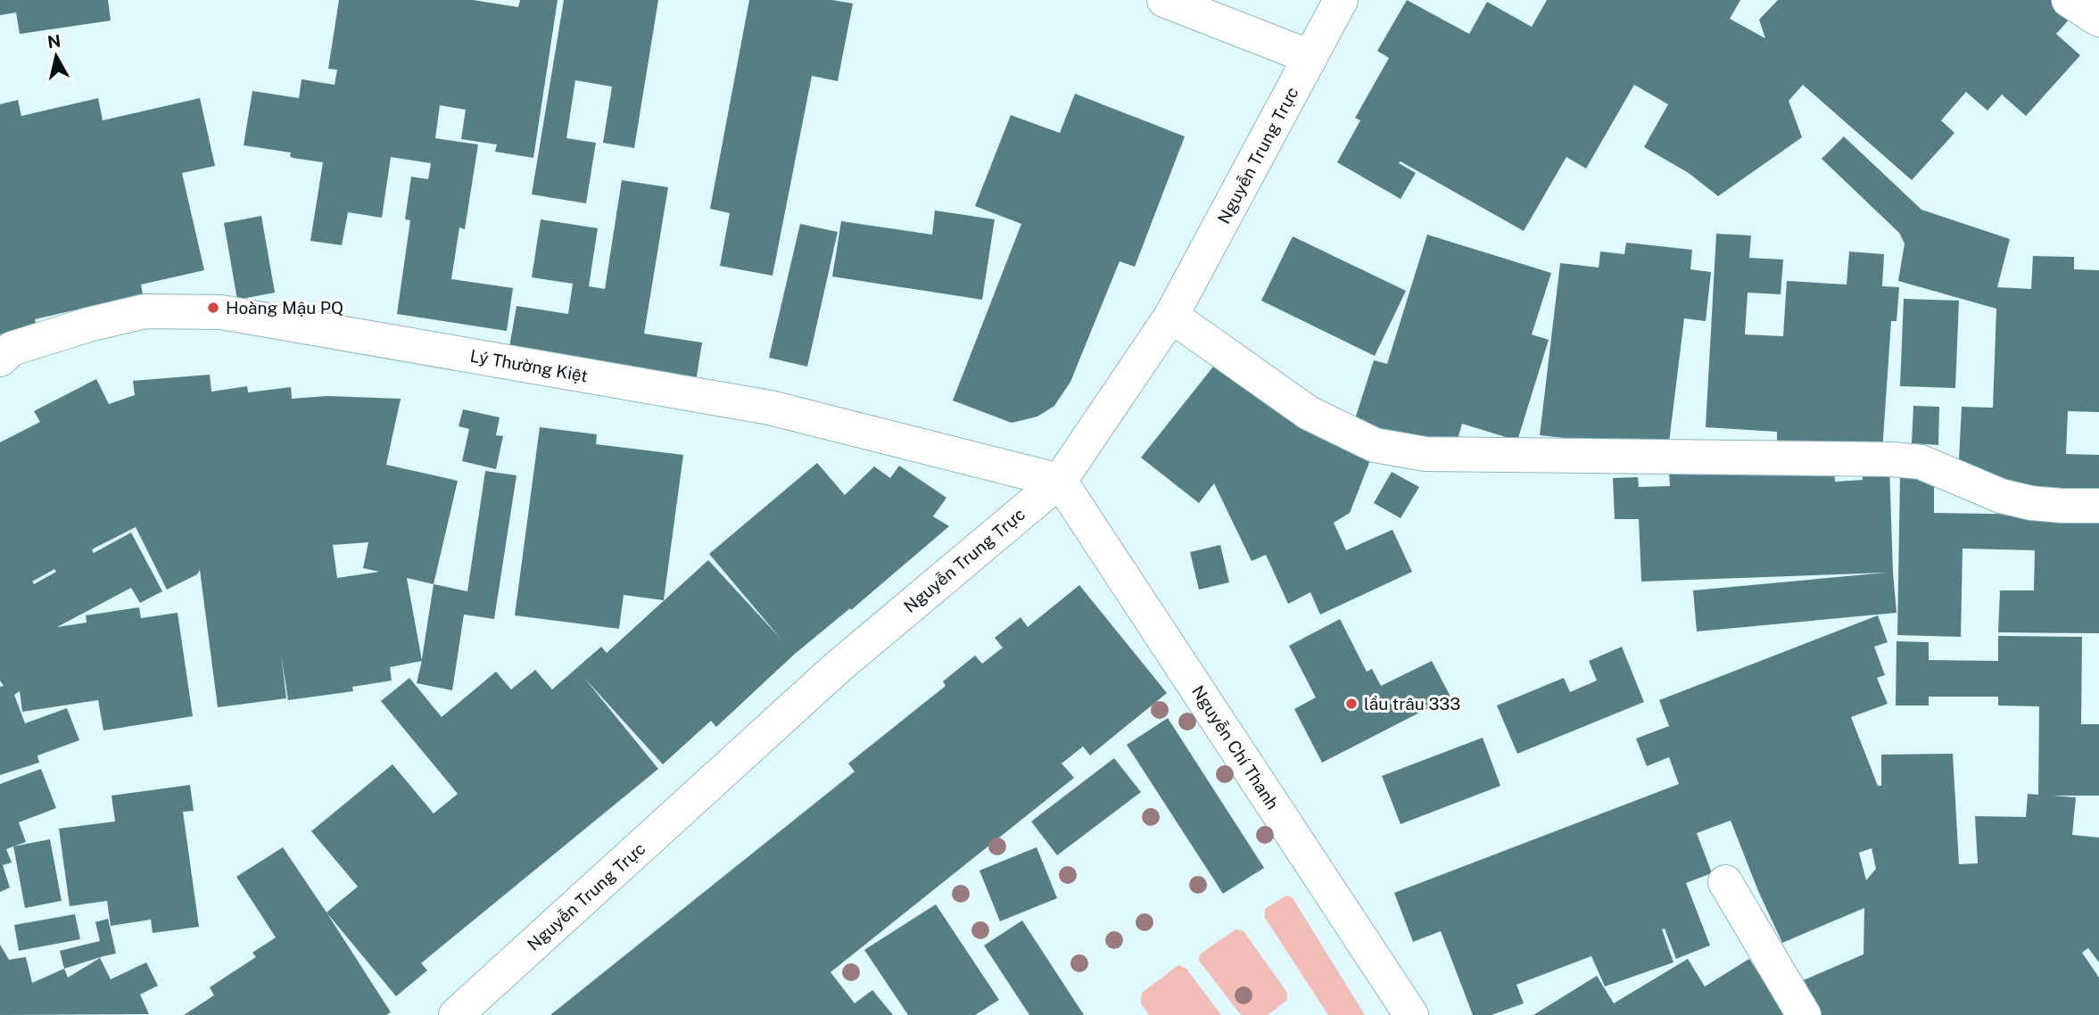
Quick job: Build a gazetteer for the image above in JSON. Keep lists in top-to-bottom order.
{
  "streets": {
    "street": ["Nguyễn Trung Trực", "Lý Thường Kiệt", "Nguyễn Chí Thanh"]
  },
  "crossings": [
    ["Nguyễn Trung Trực", "Lý Thường Kiệt"],
    ["Nguyễn Trung Trực", "Nguyễn Chí Thanh"],
    ["Lý Thường Kiệt", "Nguyễn Chí Thanh"]
  ],
  "places": ["Hoàng Mậu PQ", "lẩu trâu 333"],
  "north": "top"
}
